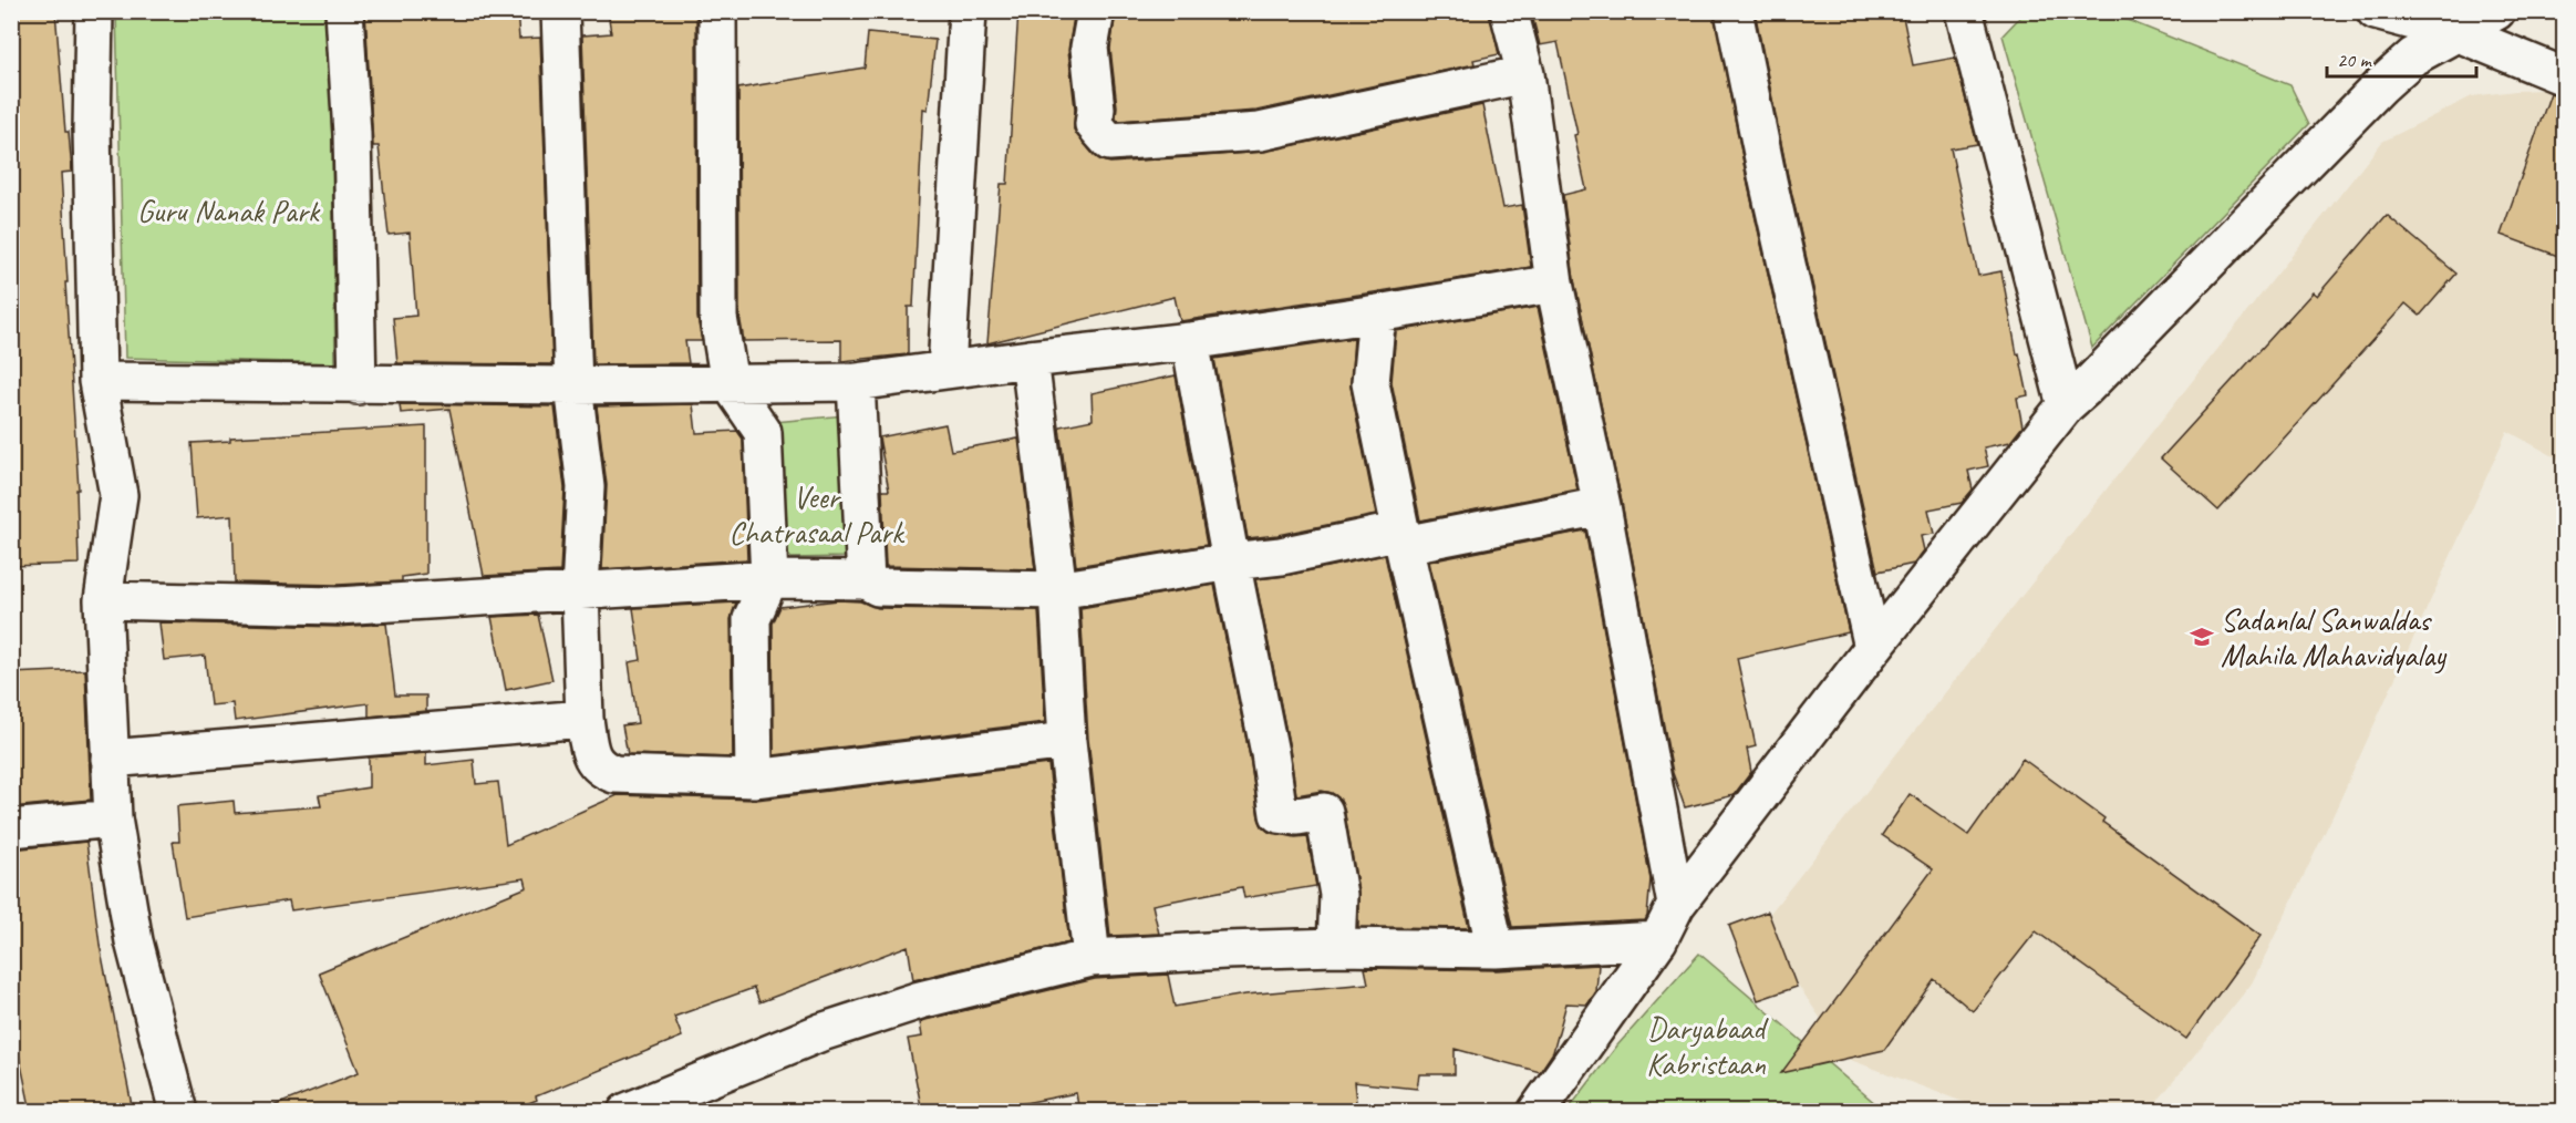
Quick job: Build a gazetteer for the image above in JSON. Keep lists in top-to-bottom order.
{
  "parks": ["Guru Nanak Park", "Veer Chatrasaal Park", "Daryabaad Kabristaan"],
  "places": {
    "school or university": ["Sadanlal Sanwaldas Mahila Mahavidyalay"]
  },
  "scale_bar": "20 m"
}
